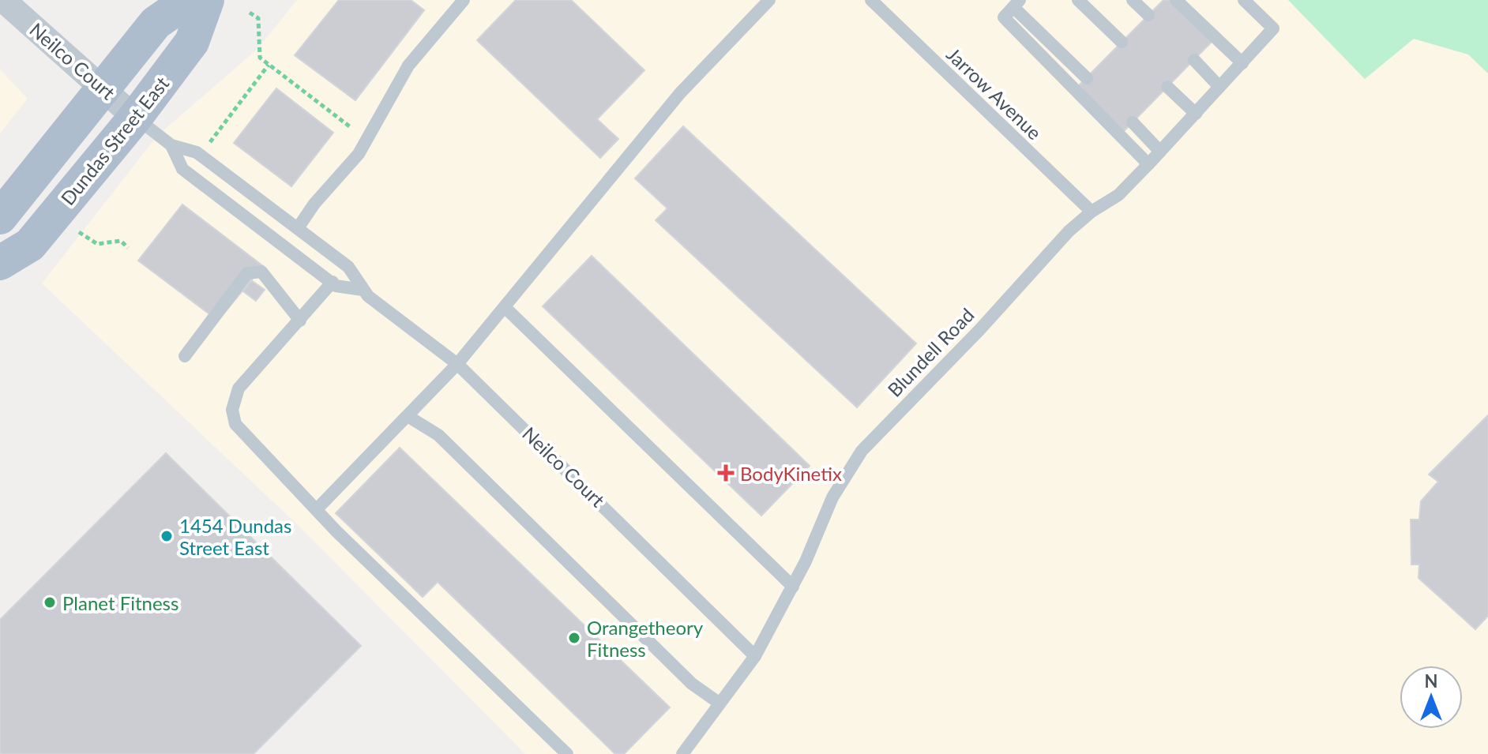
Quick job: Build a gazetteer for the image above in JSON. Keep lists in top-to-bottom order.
{
  "streets": {
    "main road": ["Dundas Street East"],
    "street": ["Neilco Court"],
    "lane": ["Jarrow Avenue", "Blundell Road"]
  },
  "crossings": [
    ["Neilco Court", "Dundas Street East"],
    ["Neilco Court", "Blundell Road"],
    ["Jarrow Avenue", "Blundell Road"]
  ],
  "places": {
    "health": ["BodyKinetix"],
    "other": ["1454 Dundas Street East", "Planet Fitness", "Orangetheory Fitness"]
  },
  "north": "top"
}
